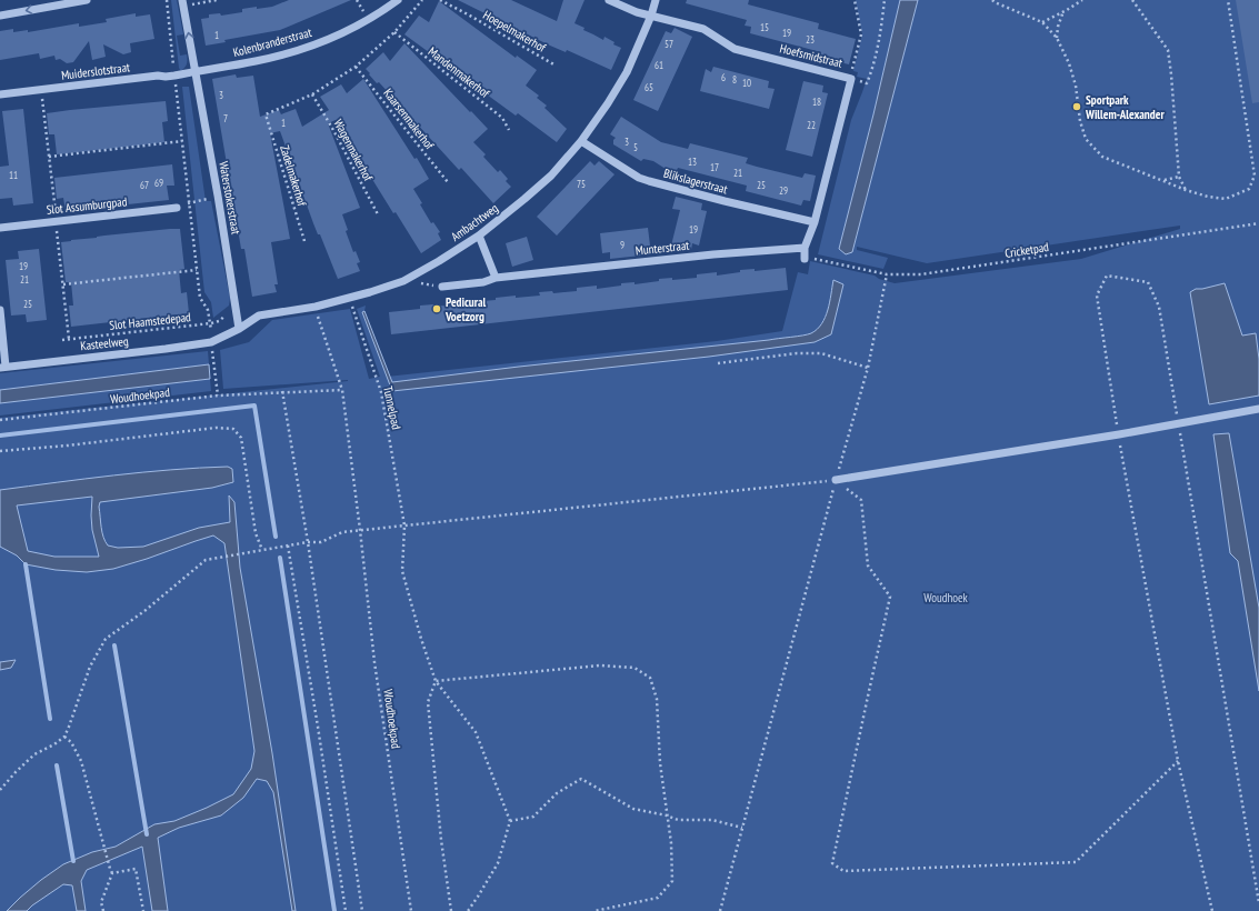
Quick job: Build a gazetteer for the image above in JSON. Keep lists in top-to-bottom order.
{
  "streets": {
    "street": [
      "Kolenbranderstraat",
      "Hoefsmidstraat",
      "Muiderslotstraat",
      "Blikslagerstraat",
      "Waterstokerstraat",
      "Slot Assumburgpad",
      "Ambachtweg",
      "Munterstraat",
      "Kasteelweg"
    ],
    "path": [
      "Hoepelmakerhof",
      "Mandenmakerhof",
      "Kaarsenmakerhof",
      "Wagenmakerhof",
      "Zadelmakerhof",
      "Cricketpad",
      "Slot Haamstedepad",
      "Woudhoekpad",
      "Tunnelpad"
    ]
  },
  "crossings": [
    ["Kolenbranderstraat", "Muiderslotstraat"],
    ["Kolenbranderstraat", "Waterstokerstraat"],
    ["Hoefsmidstraat", "Blikslagerstraat"],
    ["Hoefsmidstraat", "Ambachtweg"],
    ["Muiderslotstraat", "Waterstokerstraat"],
    ["Wagenmakerhof", "Zadelmakerhof"],
    ["Blikslagerstraat", "Ambachtweg"],
    ["Waterstokerstraat", "Ambachtweg"],
    ["Waterstokerstraat", "Slot Haamstedepad"],
    ["Ambachtweg", "Kasteelweg"],
    ["Ambachtweg", "Woudhoekpad"],
    ["Ambachtweg", "Tunnelpad"],
    ["Munterstraat", "Cricketpad"]
  ],
  "parks": ["Woudhoek"],
  "places": ["Sportpark Willem-Alexander", "Pedicural Voetzorg"],
  "house_numbers": [
    "15",
    "19",
    "1",
    "23",
    "57",
    "61",
    "6",
    "8",
    "10",
    "65",
    "3",
    "18",
    "7",
    "1",
    "22",
    "3",
    "5",
    "13",
    "17",
    "21",
    "11",
    "69",
    "75",
    "67",
    "25",
    "29",
    "19",
    "9",
    "19",
    "21",
    "25"
  ]
}
